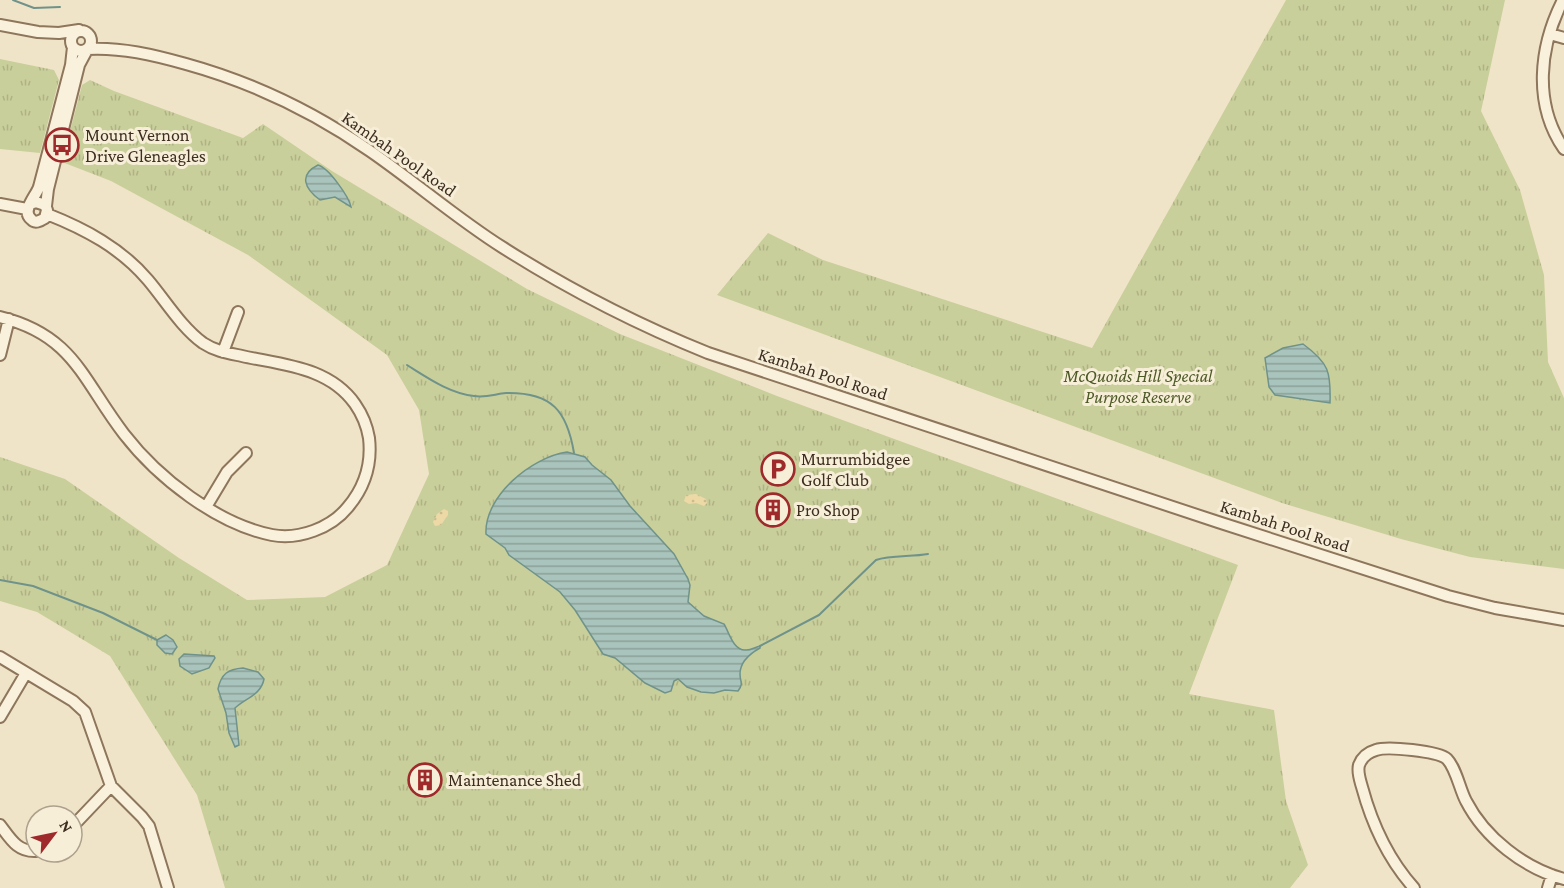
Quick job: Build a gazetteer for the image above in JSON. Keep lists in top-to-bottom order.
{
  "streets": {
    "street": ["Kambah Pool Road"]
  },
  "parks": ["McQuoids Hill Special Purpose Reserve"],
  "places": {
    "bus stop": ["Mount Vernon Drive Gleneagles"],
    "parking": ["Murrumbidgee Golf Club"],
    "building": ["Pro Shop", "Maintenance Shed"]
  },
  "north": "top right"
}
